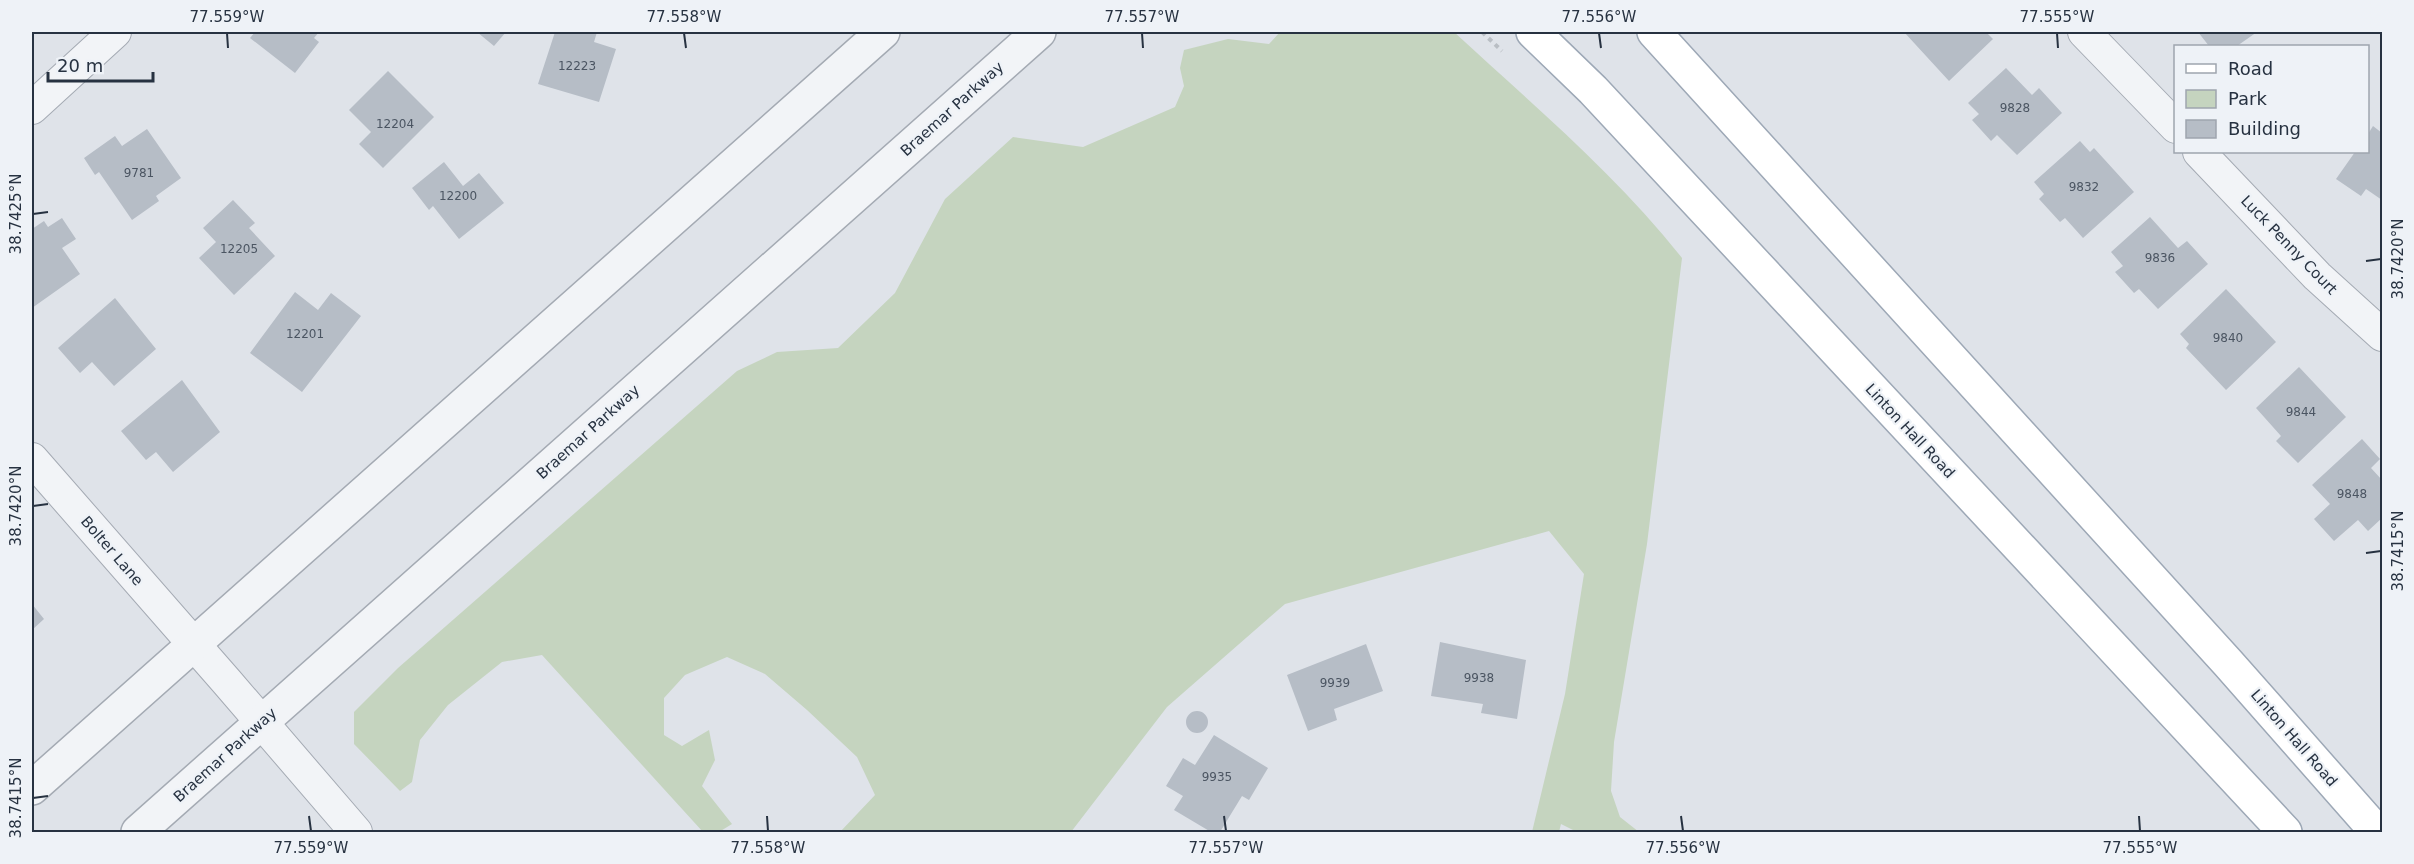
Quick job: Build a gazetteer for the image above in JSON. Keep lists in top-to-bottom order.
{
  "streets": {
    "main road": ["Linton Hall Road"],
    "street": ["Braemar Parkway", "Luck Penny Court", "Bolter Lane"]
  },
  "crossings": [
    ["Braemar Parkway", "Bolter Lane"]
  ],
  "house_numbers": [
    "12223",
    "9828",
    "12204",
    "9781",
    "9832",
    "12200",
    "12205",
    "9836",
    "12201",
    "9840",
    "9844",
    "9848",
    "9938",
    "9939",
    "9935"
  ],
  "legend": ["Road", "Park", "Building"],
  "scale_bar": "20 m",
  "coordinates": [
    "77.559°W",
    "77.558°W",
    "77.557°W",
    "77.556°W",
    "77.555°W",
    "38.7425°N",
    "38.7420°N",
    "38.7415°N"
  ]
}
